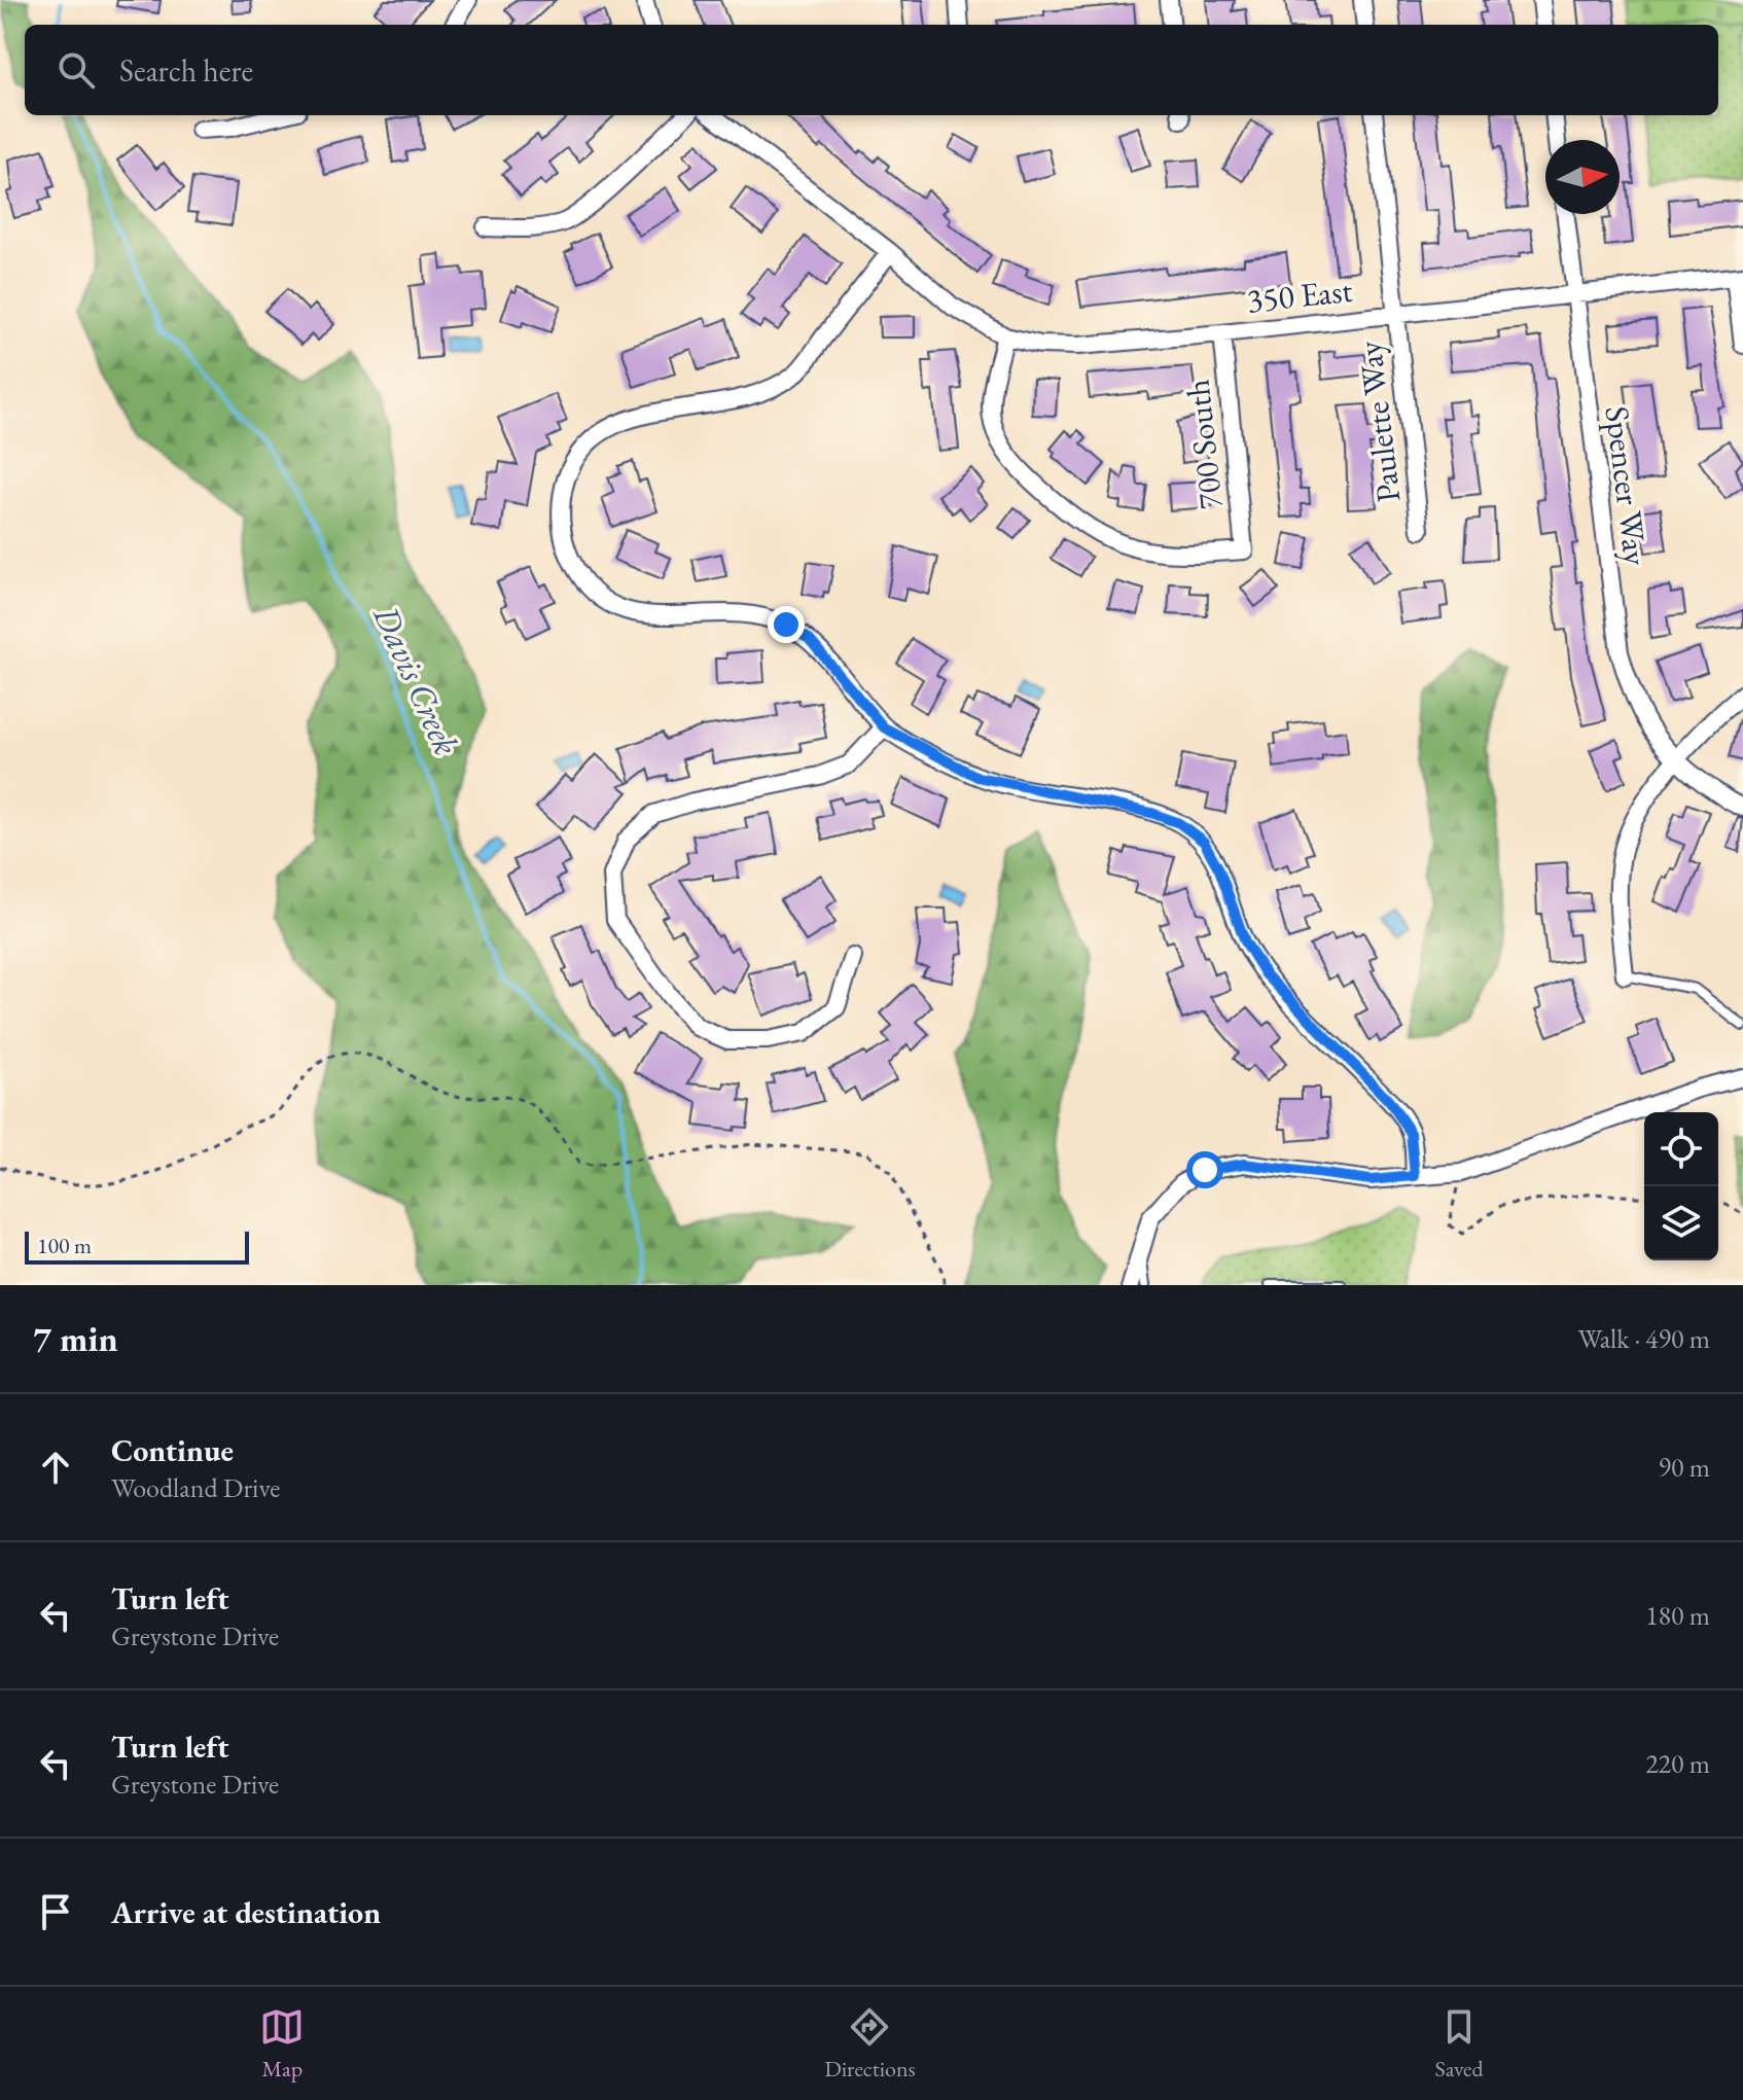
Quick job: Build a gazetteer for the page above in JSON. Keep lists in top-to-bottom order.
{
  "streets": {
    "street": [
      "350 East",
      "Paulette Way",
      "700 South",
      "Spencer Way"
    ]
  },
  "crossings": [
    ["350 East", "Paulette Way"],
    ["350 East", "700 South"],
    ["350 East", "Spencer Way"]
  ],
  "water": ["Davis Creek"],
  "scale_bar": "100 m",
  "north": "right",
  "page": {
    "search": "Search here",
    "scale": "100 m",
    "heading": ["7 min", "Walk · 490 m"],
    "list": [
      ["Continue", "Woodland Drive", "90 m"],
      ["Turn left", "Greystone Drive", "180 m"],
      ["Turn left", "Greystone Drive", "220 m"],
      "Arrive at destination"
    ],
    "nav": ["Map", "Directions", "Saved"]
  }
}
